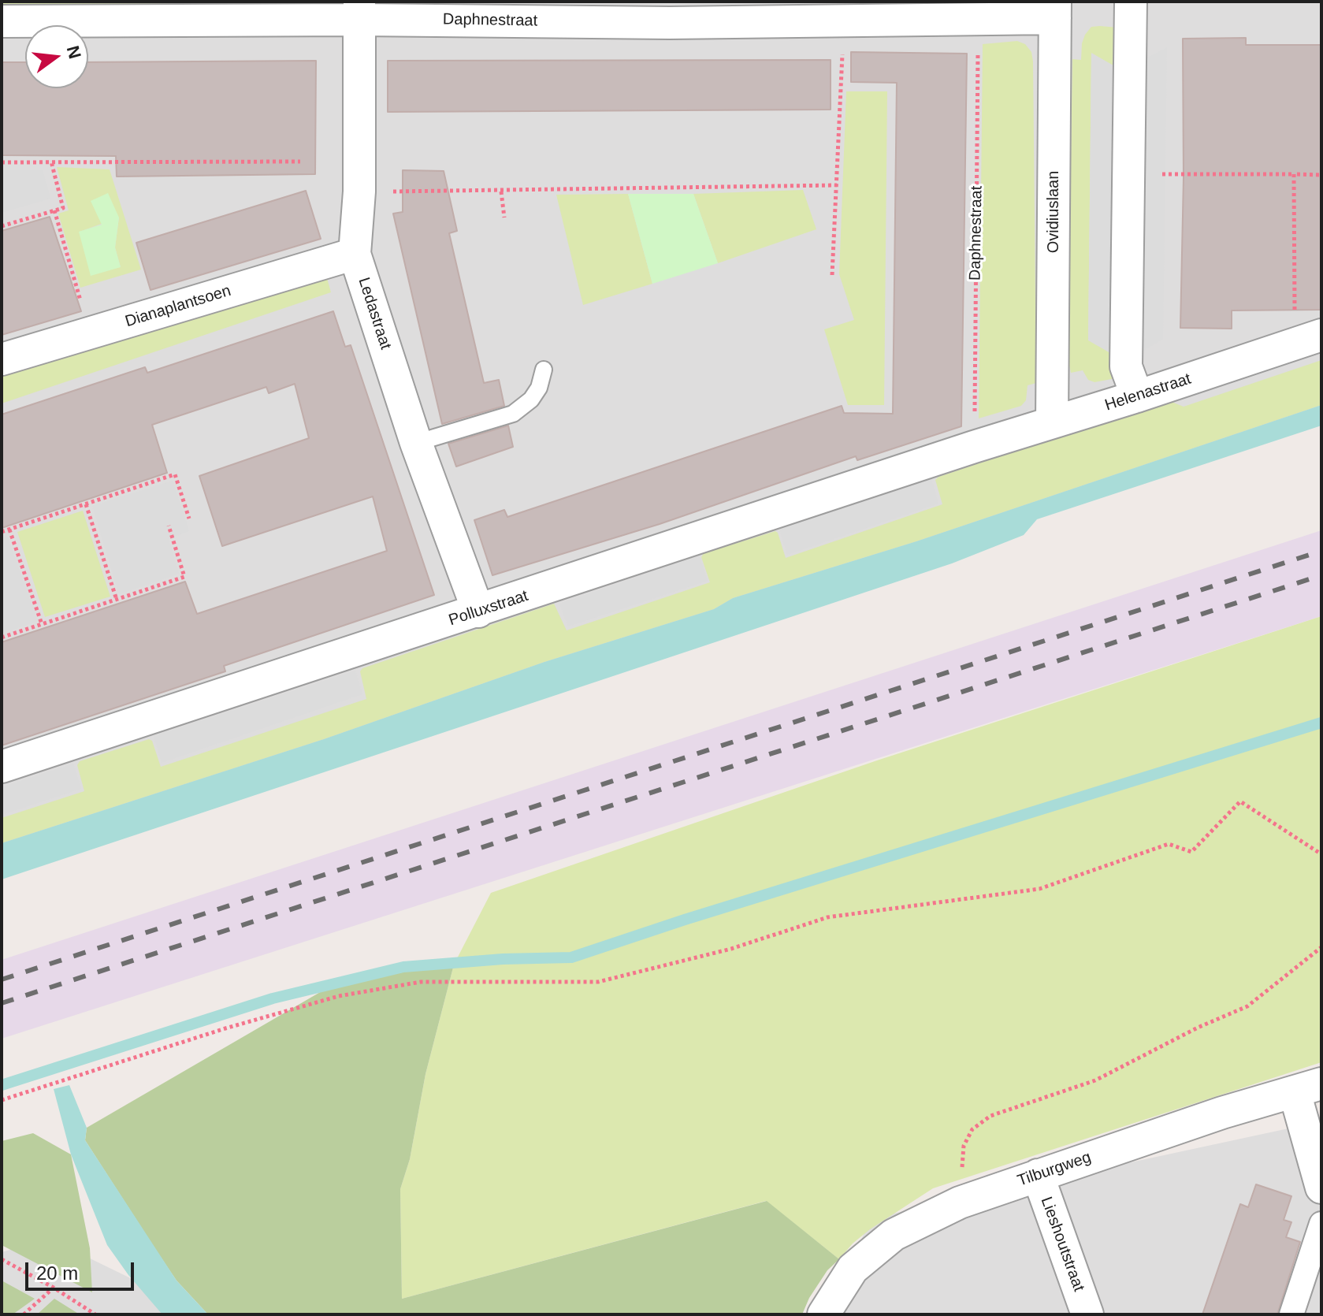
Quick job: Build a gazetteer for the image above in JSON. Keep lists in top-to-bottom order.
{
  "streets": {
    "street": [
      "Daphnestraat",
      "Ovidiuslaan",
      "Dianaplantsoen",
      "Ledastraat",
      "Helenastraat",
      "Polluxstraat",
      "Tilburgweg",
      "Lieshoutstraat"
    ]
  },
  "crossings": [
    ["Daphnestraat", "Ovidiuslaan"],
    ["Daphnestraat", "Ledastraat"],
    ["Daphnestraat", "Helenastraat"],
    ["Daphnestraat", "Polluxstraat"],
    ["Ovidiuslaan", "Helenastraat"],
    ["Dianaplantsoen", "Ledastraat"],
    ["Ledastraat", "Polluxstraat"],
    ["Helenastraat", "Polluxstraat"],
    ["Tilburgweg", "Lieshoutstraat"]
  ],
  "scale_bar": "20 m",
  "north": "right"
}
